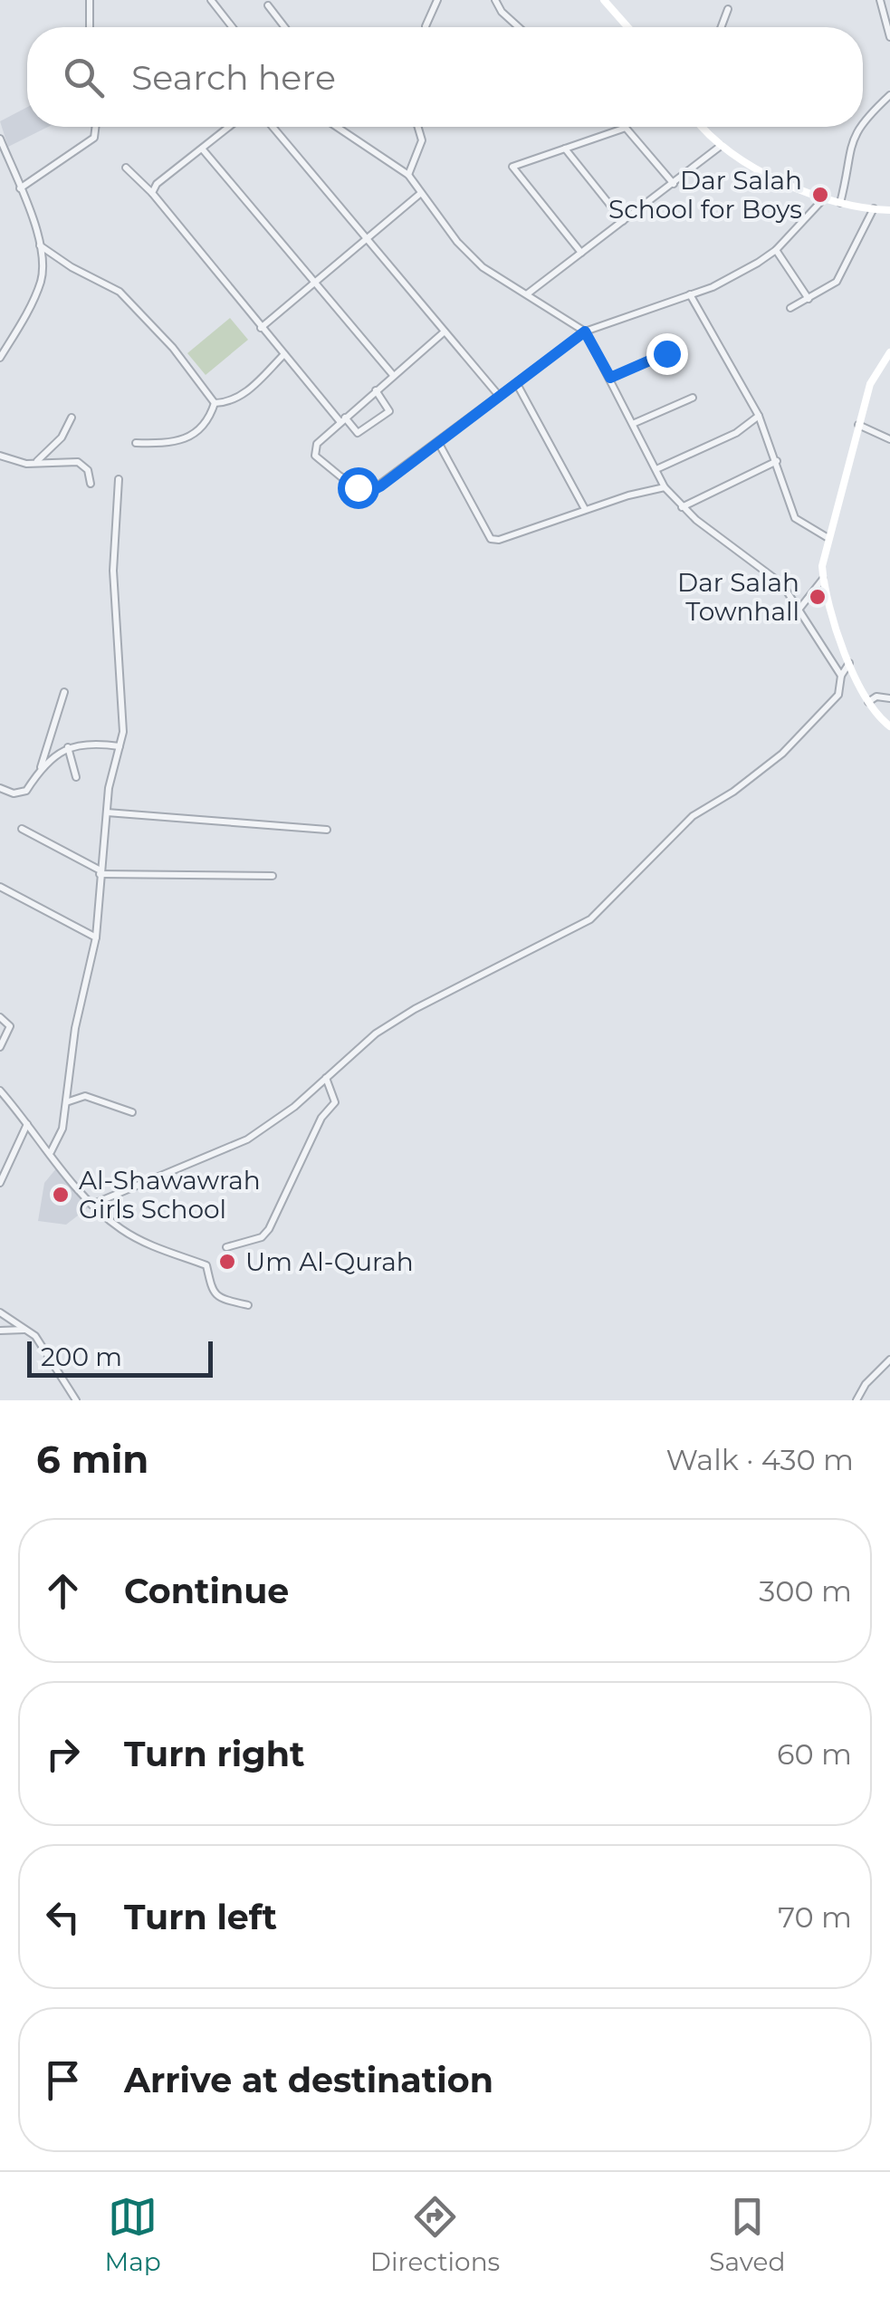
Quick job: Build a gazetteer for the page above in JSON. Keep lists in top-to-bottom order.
{
  "places": [
    "Dar Salah School for Boys",
    "Dar Salah Townhall",
    "Al-Shawawrah Girls School",
    "Um Al-Qurah"
  ],
  "scale_bar": "200 m",
  "page": {
    "search": "Search here",
    "scale": "200 m",
    "heading": ["6 min", "Walk · 430 m"],
    "list": [
      ["Continue", "300 m"],
      ["Turn right", "60 m"],
      ["Turn left", "70 m"],
      "Arrive at destination"
    ],
    "nav": ["Map", "Directions", "Saved"]
  }
}
